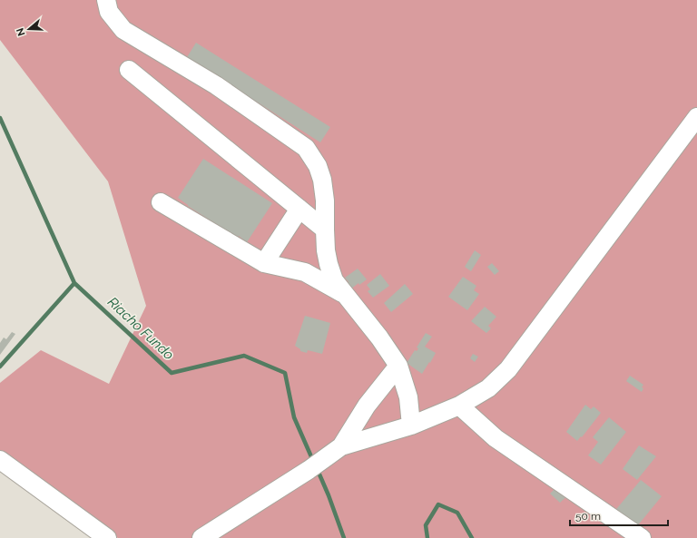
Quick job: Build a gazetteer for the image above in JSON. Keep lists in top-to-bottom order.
{
  "water": ["Riacho Fundo"],
  "scale_bar": "50 m",
  "north": "left"
}
